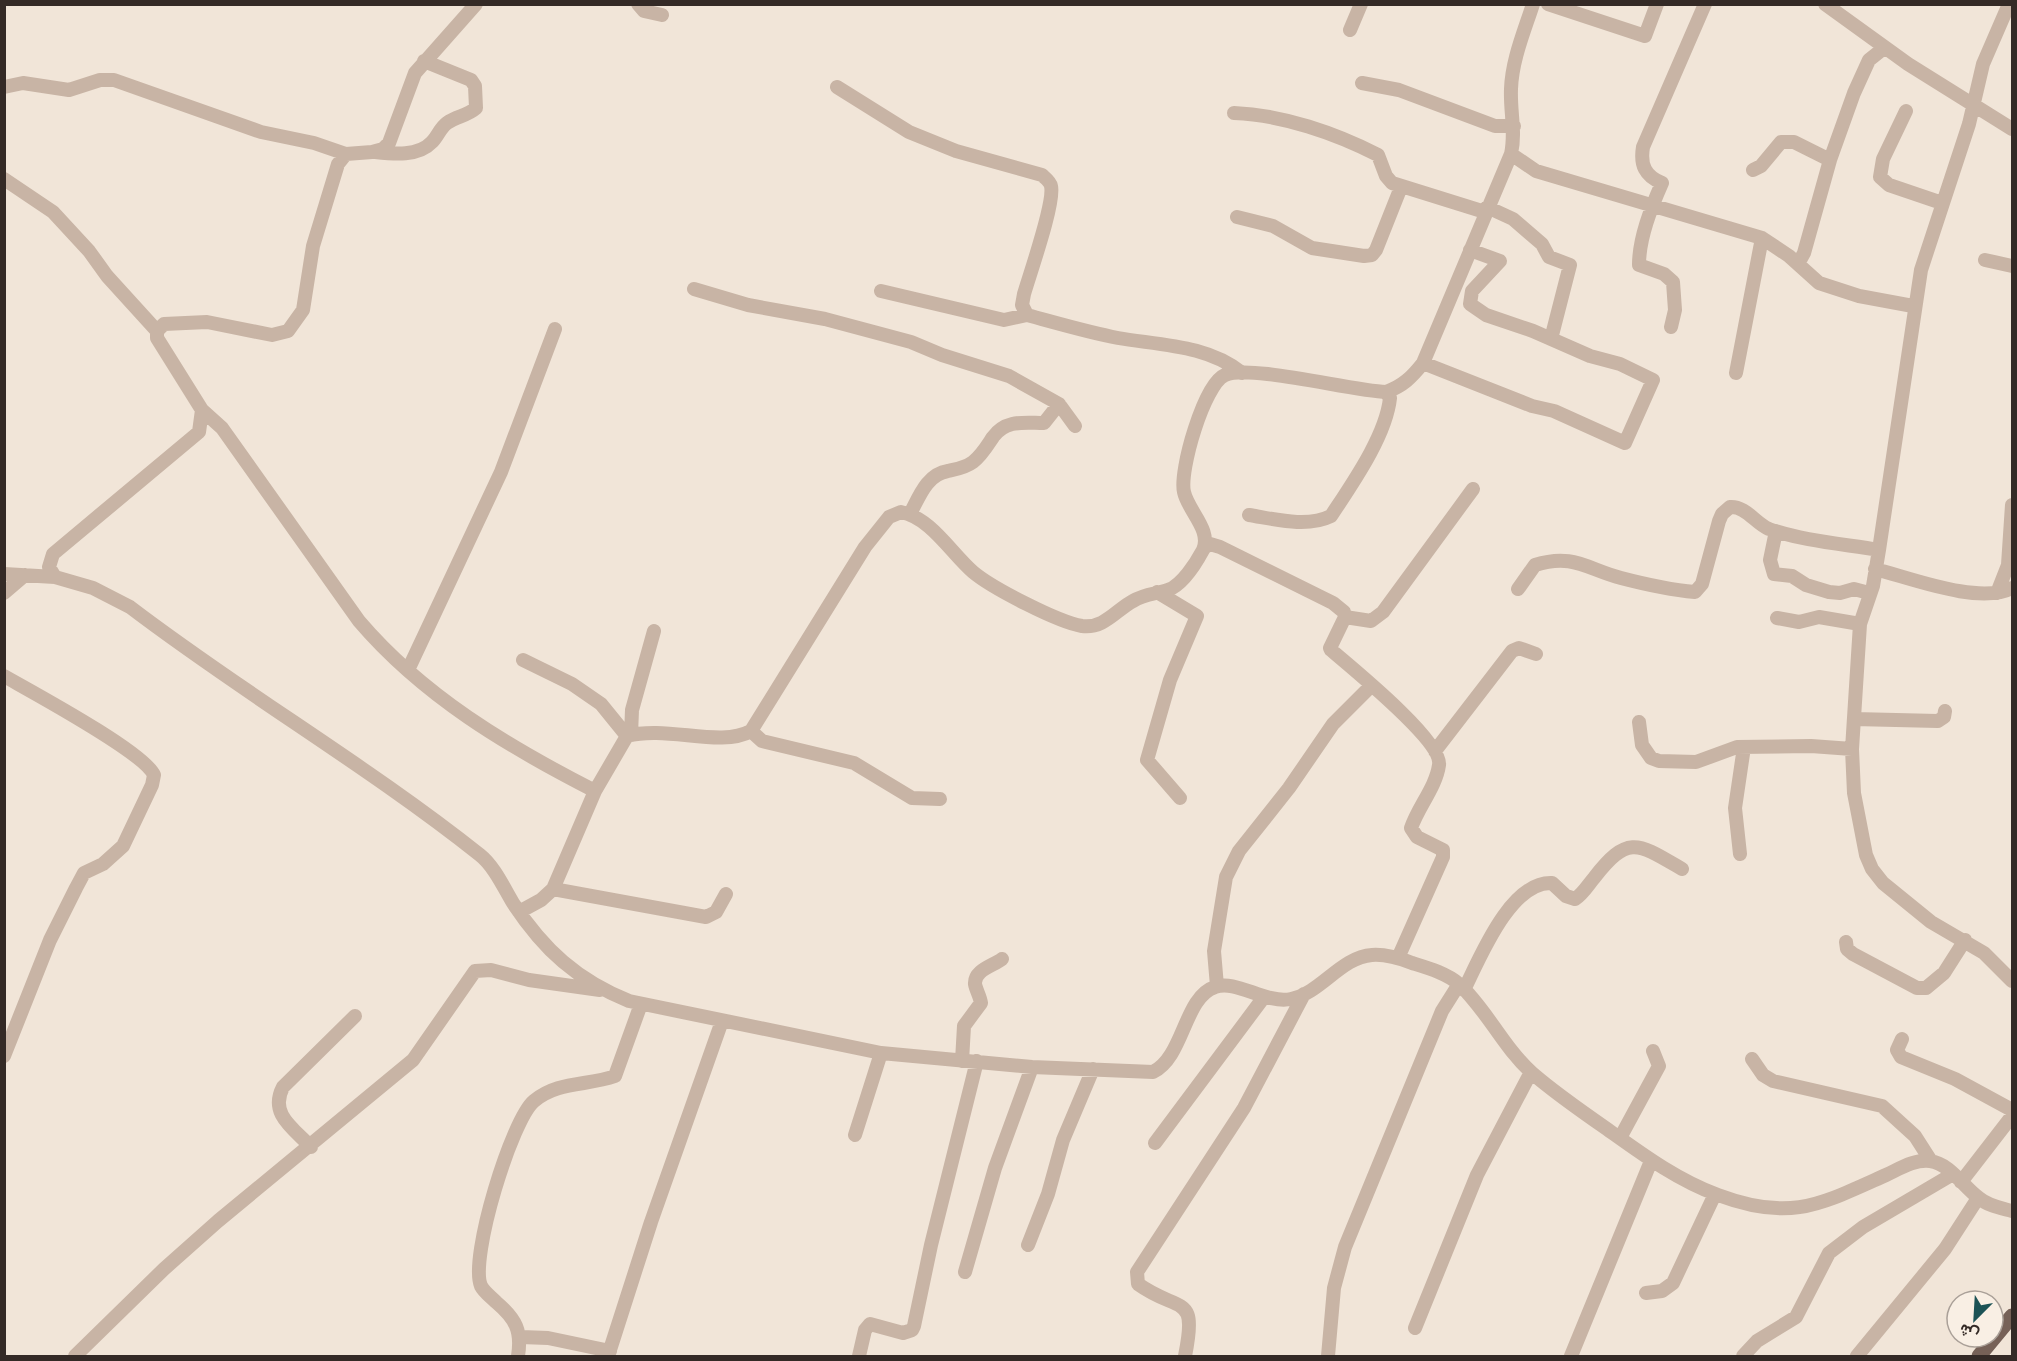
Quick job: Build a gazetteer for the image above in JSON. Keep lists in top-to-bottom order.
{
  "north": "bottom left"
}
